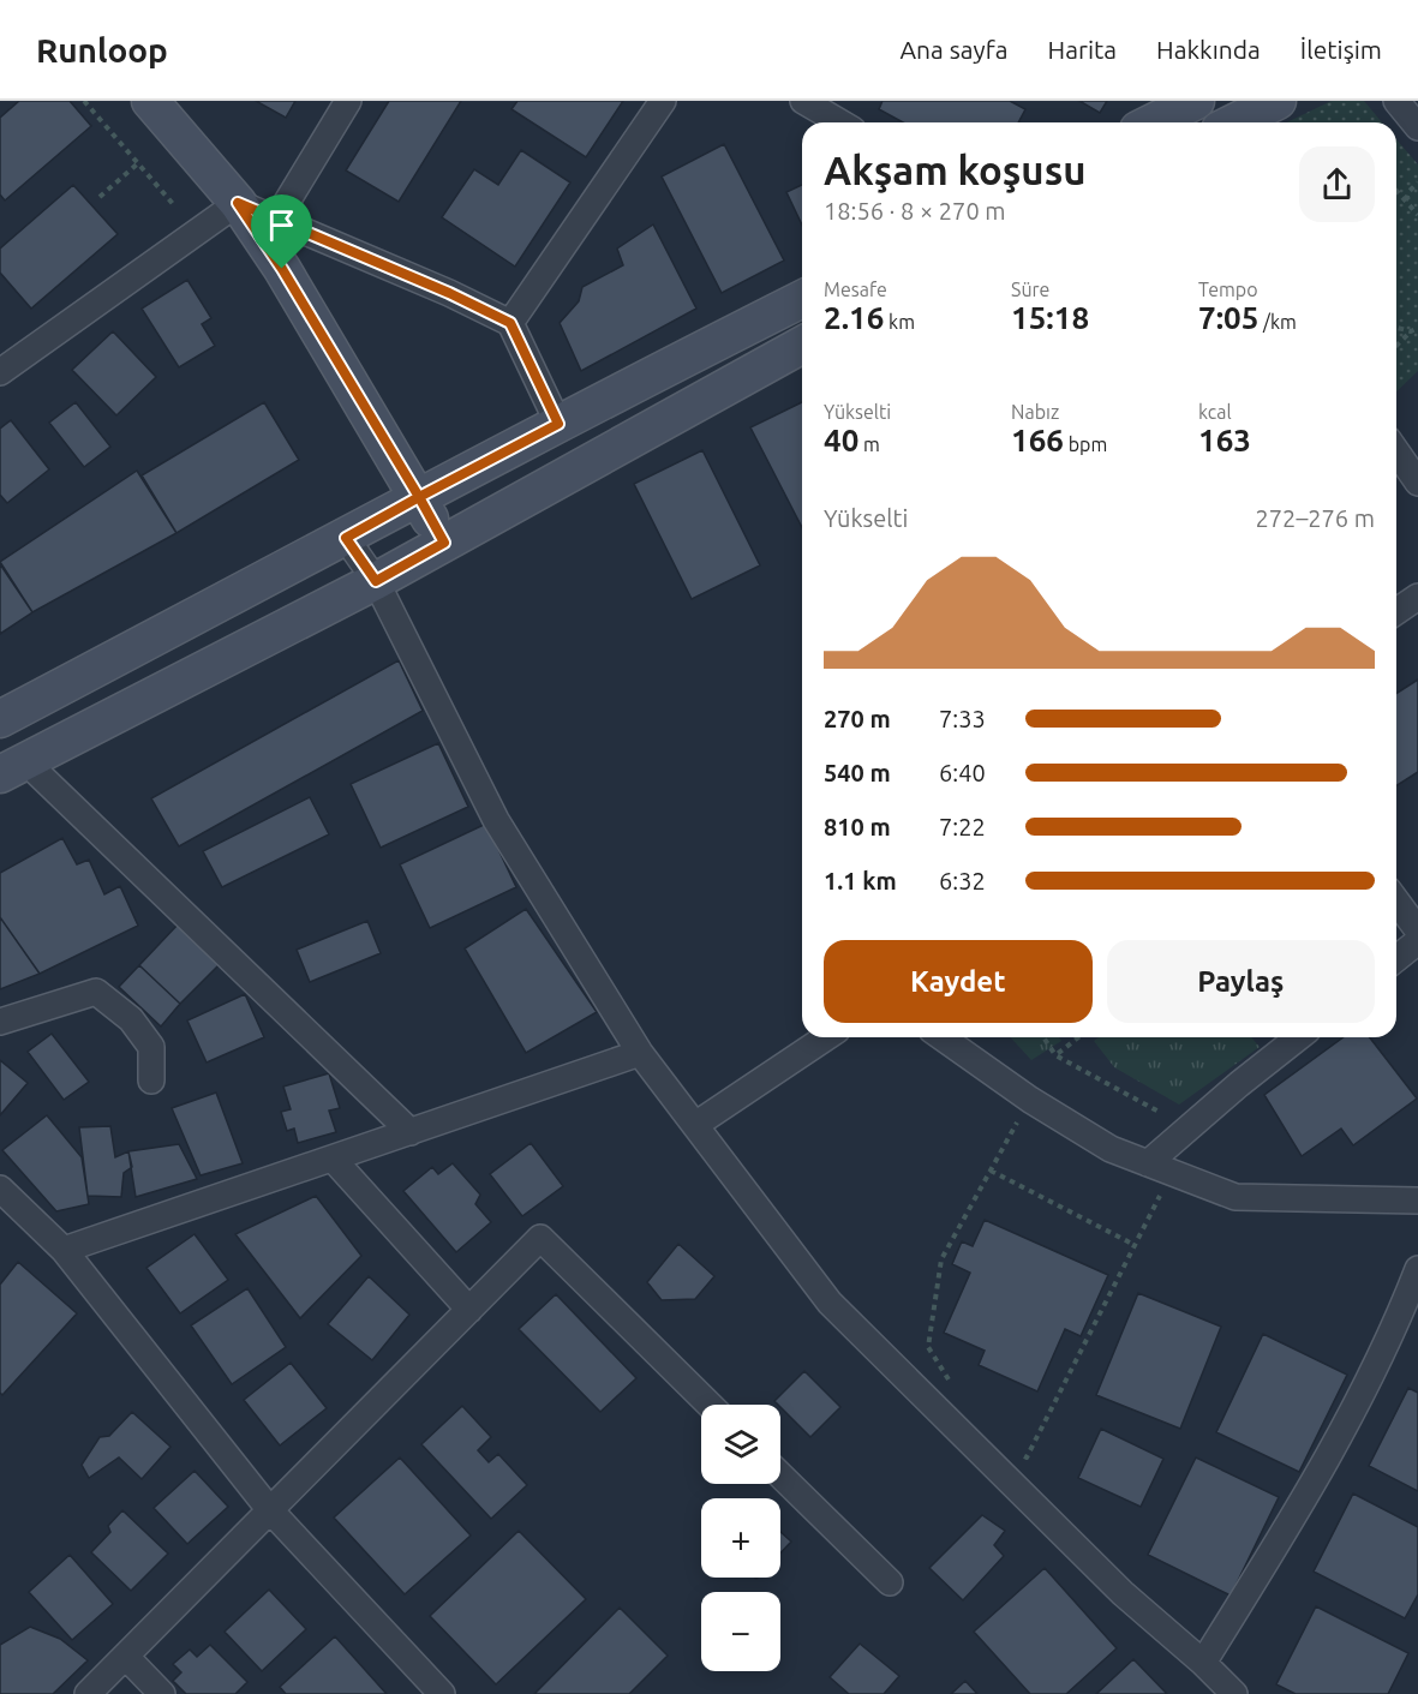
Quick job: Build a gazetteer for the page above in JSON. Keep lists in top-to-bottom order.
{
  "page": {
    "header": "Runloop",
    "nav": [
      "Ana sayfa",
      "Harita",
      "Hakkında",
      "İletişim"
    ],
    "heading": ["Akşam koşusu", "18:56 · 8 × 270 m"],
    "stats": [
      ["Mesafe", "2.16 km"],
      ["Süre", "15:18"],
      ["Tempo", "7:05 /km"],
      ["Yükselti", "40 m"],
      ["Nabız", "166 bpm"],
      ["kcal", "163"]
    ],
    "chart": ["Yükselti", "272–276 m"],
    "list": [
      {
        "name": "270 m",
        "note": "7:33"
      },
      {
        "name": "540 m",
        "note": "6:40"
      },
      {
        "name": "810 m",
        "note": "7:22"
      },
      {
        "name": "1.1 km",
        "note": "6:32"
      }
    ],
    "buttons": ["Kaydet", "Paylaş"],
    "map_buttons": ["+", "−"]
  }
}
